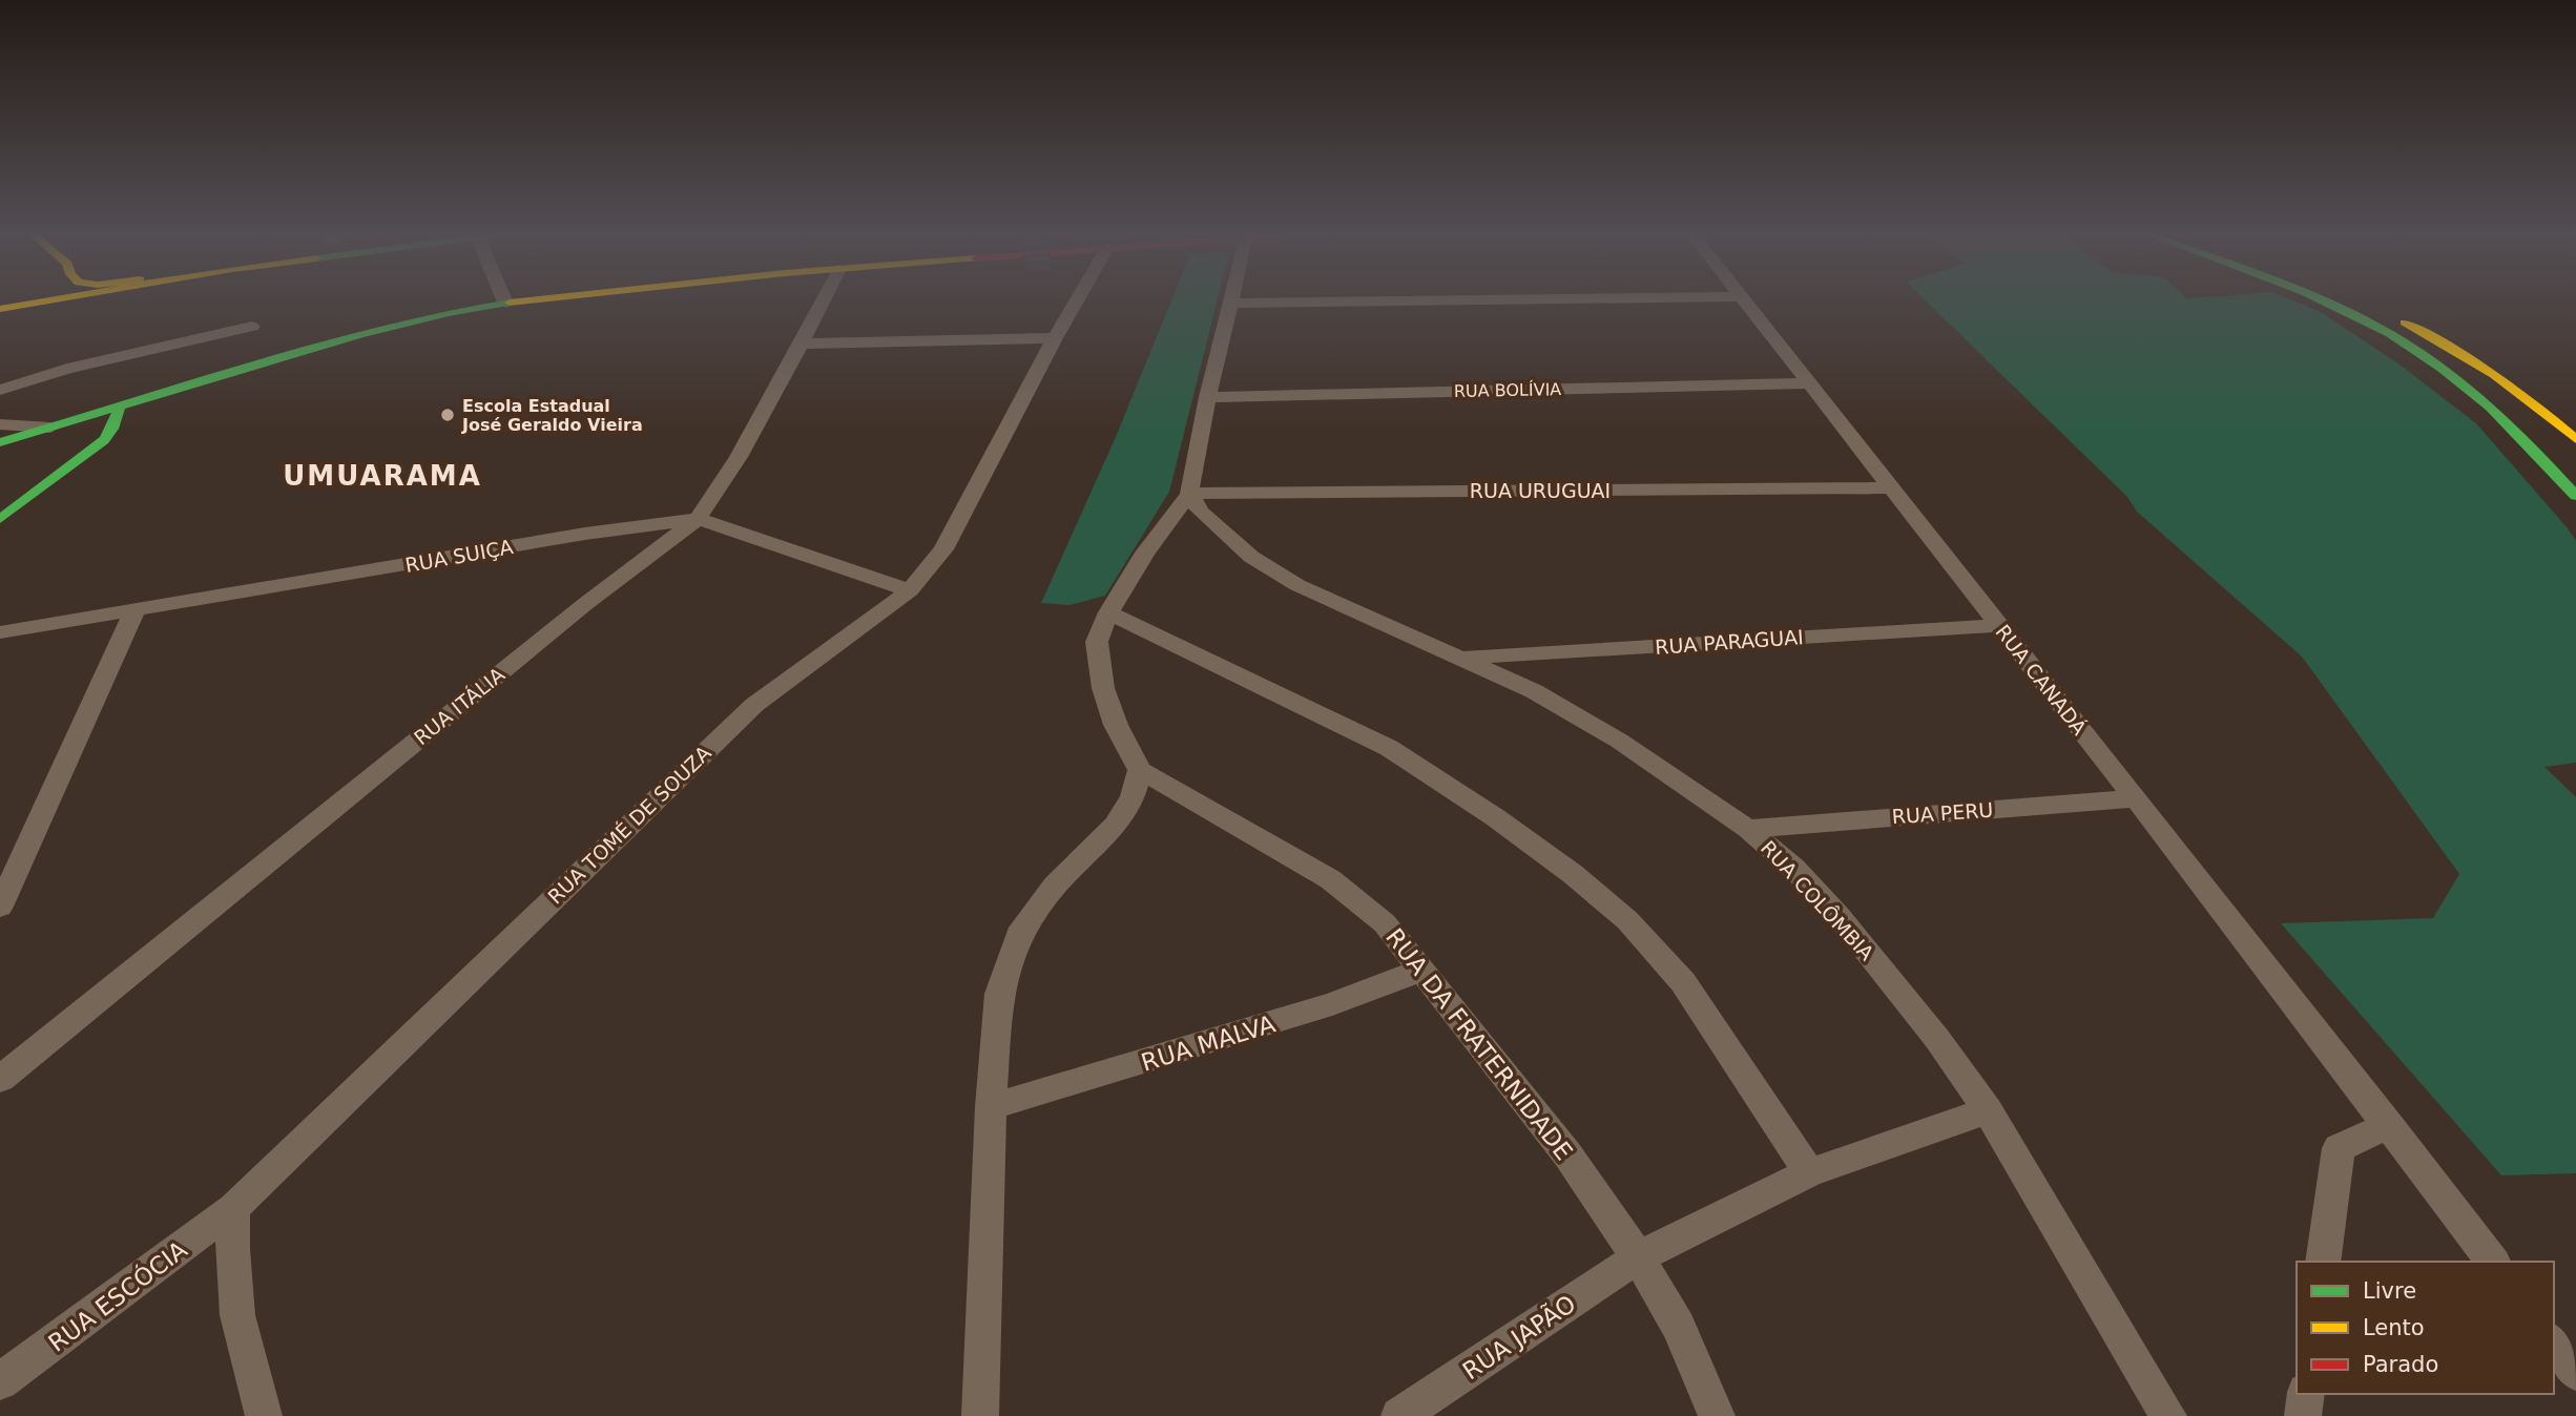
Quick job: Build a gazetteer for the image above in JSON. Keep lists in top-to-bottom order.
{
  "streets": {
    "street": [
      "RUA BOLÍVIA",
      "RUA URUGUAI",
      "RUA SUIÇA",
      "RUA PARAGUAI",
      "RUA CANADÁ",
      "RUA ITÁLIA",
      "RUA PERU",
      "RUA TOMÉ DE SOUZA",
      "RUA COLÔMBIA",
      "RUA MALVA",
      "RUA DA FRATERNIDADE",
      "RUA ESCÓCIA",
      "RUA JAPÃO"
    ]
  },
  "crossings": [
    ["RUA BOLÍVIA", "RUA CANADÁ"],
    ["RUA URUGUAI", "RUA CANADÁ"],
    ["RUA URUGUAI", "RUA COLÔMBIA"],
    ["RUA SUIÇA", "RUA ITÁLIA"],
    ["RUA SUIÇA", "RUA TOMÉ DE SOUZA"],
    ["RUA PARAGUAI", "RUA CANADÁ"],
    ["RUA PARAGUAI", "RUA COLÔMBIA"],
    ["RUA CANADÁ", "RUA PERU"],
    ["RUA PERU", "RUA COLÔMBIA"],
    ["RUA TOMÉ DE SOUZA", "RUA ESCÓCIA"],
    ["RUA COLÔMBIA", "RUA JAPÃO"],
    ["RUA MALVA", "RUA DA FRATERNIDADE"],
    ["RUA DA FRATERNIDADE", "RUA JAPÃO"]
  ],
  "districts": ["UMUARAMA"],
  "places": ["Escola Estadual José Geraldo Vieira"],
  "legend": ["Livre", "Lento", "Parado"]
}
